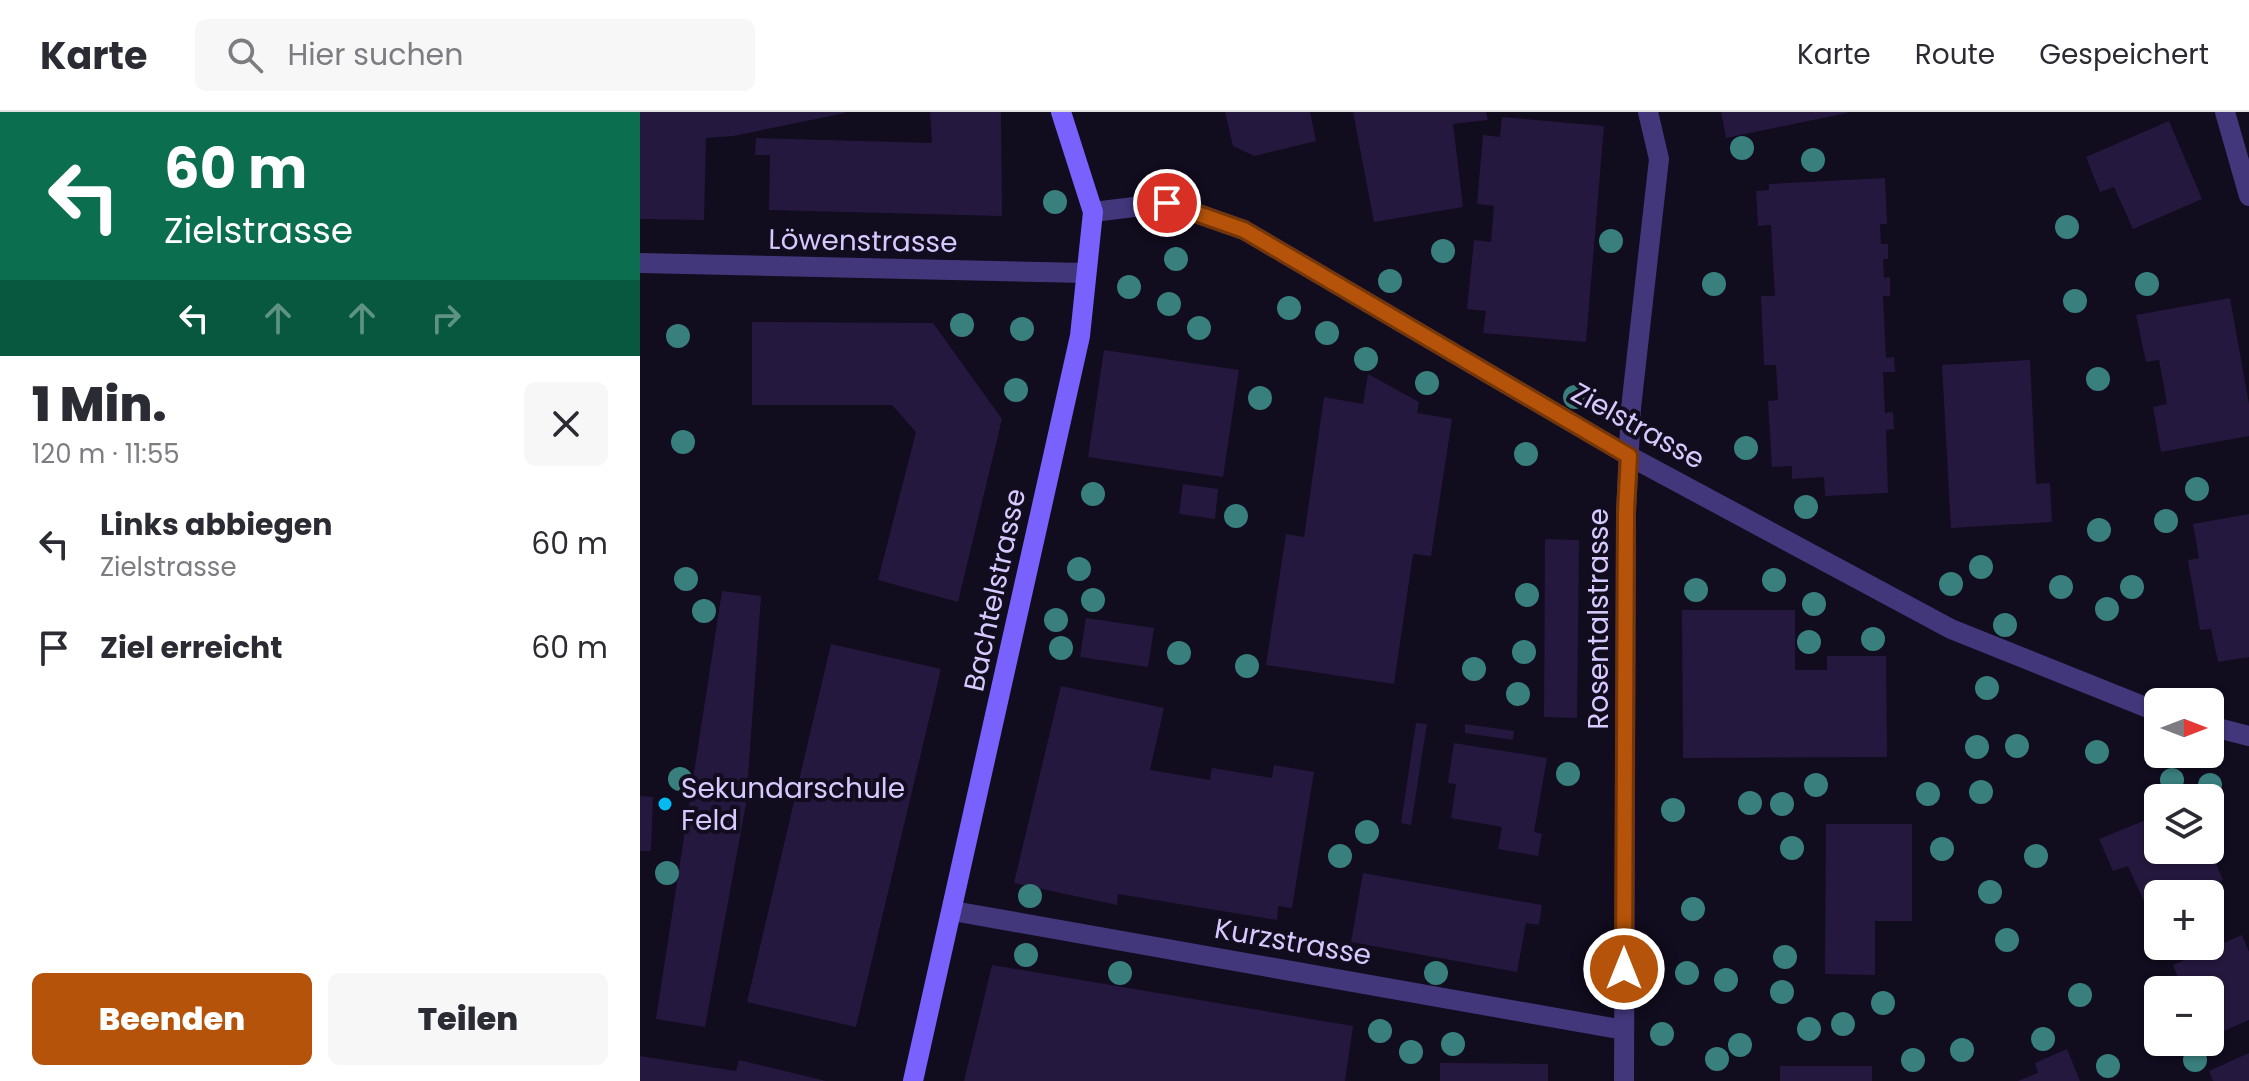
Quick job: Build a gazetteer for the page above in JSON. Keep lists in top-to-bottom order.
{
  "streets": {
    "street": [
      "Löwenstrasse",
      "Zielstrasse",
      "Bachtelstrasse",
      "Rosentalstrasse",
      "Kurzstrasse"
    ]
  },
  "crossings": [
    ["Löwenstrasse", "Bachtelstrasse"],
    ["Zielstrasse", "Bachtelstrasse"],
    ["Zielstrasse", "Rosentalstrasse"],
    ["Bachtelstrasse", "Kurzstrasse"],
    ["Rosentalstrasse", "Kurzstrasse"]
  ],
  "places": ["Sekundarschule Feld"],
  "north": "right",
  "page": {
    "header": "Karte",
    "search": "Hier suchen",
    "nav": ["Karte", "Route", "Gespeichert"],
    "turn": ["60 m", "Zielstrasse"],
    "heading": ["1 Min.", "120 m · 11:55"],
    "list": [
      {
        "name": "Links abbiegen",
        "note": "Zielstrasse",
        "value": "60 m"
      },
      {
        "name": "Ziel erreicht",
        "value": "60 m"
      }
    ],
    "map_buttons": ["+", "−"],
    "buttons": ["Beenden", "Teilen"]
  }
}
